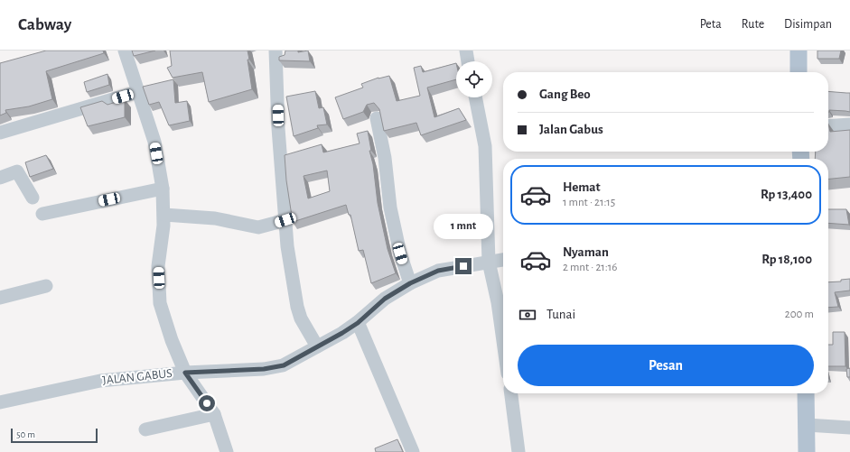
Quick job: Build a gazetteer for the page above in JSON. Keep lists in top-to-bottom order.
{
  "streets": {
    "street": ["JALAN GABUS"]
  },
  "scale_bar": "50 m",
  "page": {
    "header": "Cabway",
    "nav": ["Peta", "Rute", "Disimpan"],
    "banner": ["Gang Beo", "Jalan Gabus"],
    "list": [
      {
        "name": "Hemat",
        "note": "1 mnt · 21:15",
        "value": "Rp 13,400"
      },
      {
        "name": "Nyaman",
        "note": "2 mnt · 21:16",
        "value": "Rp 18,100"
      }
    ],
    "bubble": "1 mnt",
    "pay": ["Tunai", "200 m"],
    "buttons": "Pesan",
    "scale": "50 m"
  }
}
